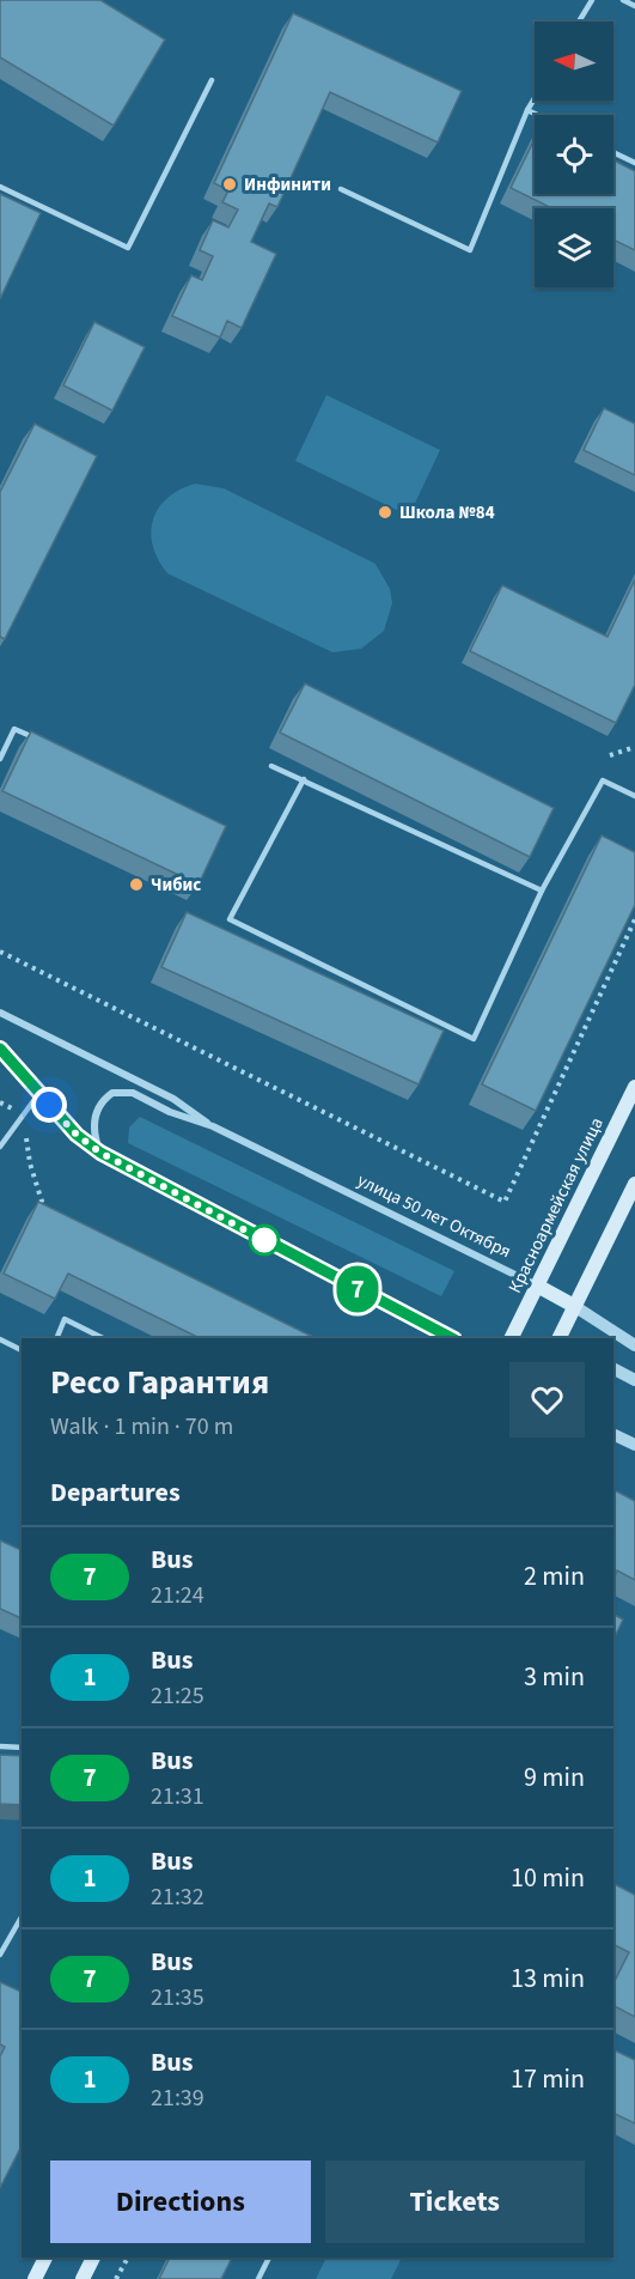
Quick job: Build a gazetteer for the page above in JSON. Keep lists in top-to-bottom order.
{
  "streets": {
    "main road": ["Красноармейская улица", "улица 50 лет Октября"]
  },
  "crossings": [
    ["Красноармейская улица", "улица 50 лет Октября"]
  ],
  "places": ["Инфинити", "Школа №84", "Чибис"],
  "lines": ["bus line 7"],
  "north": "left",
  "page": {
    "on_map": "7",
    "heading": [
      ["Ресо Гарантия", "Walk · 1 min · 70 m"],
      "Departures"
    ],
    "list": [
      {
        "mark": "7",
        "name": "Bus",
        "note": "21:24",
        "value": "2 min"
      },
      {
        "mark": "1",
        "name": "Bus",
        "note": "21:25",
        "value": "3 min"
      },
      {
        "mark": "7",
        "name": "Bus",
        "note": "21:31",
        "value": "9 min"
      },
      {
        "mark": "1",
        "name": "Bus",
        "note": "21:32",
        "value": "10 min"
      },
      {
        "mark": "7",
        "name": "Bus",
        "note": "21:35",
        "value": "13 min"
      },
      {
        "mark": "1",
        "name": "Bus",
        "note": "21:39",
        "value": "17 min"
      }
    ],
    "buttons": ["Directions", "Tickets"]
  }
}
